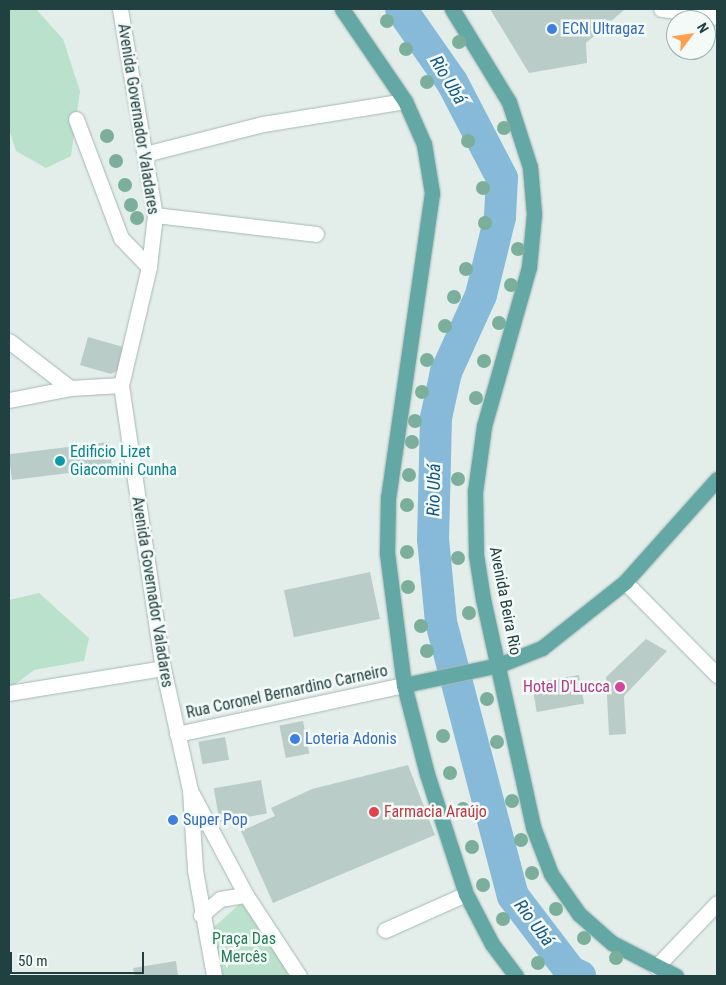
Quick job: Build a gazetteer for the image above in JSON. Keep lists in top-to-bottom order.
{
  "streets": {
    "main road": ["Avenida Beira Rio"],
    "street": ["Avenida Governador Valadares", "Rua Coronel Bernardino Carneiro"]
  },
  "crossings": [
    ["Avenida Governador Valadares", "Rua Coronel Bernardino Carneiro"]
  ],
  "water": ["Rio Ubá"],
  "parks": ["Praça Das Mercês"],
  "places": [
    "ECN Ultragaz",
    "Edificio Lizet Giacomini Cunha",
    "Hotel D'Lucca",
    "Loteria Adonis",
    "Farmacia Araújo",
    "Super Pop"
  ],
  "scale_bar": "50 m",
  "north": "top right"
}
